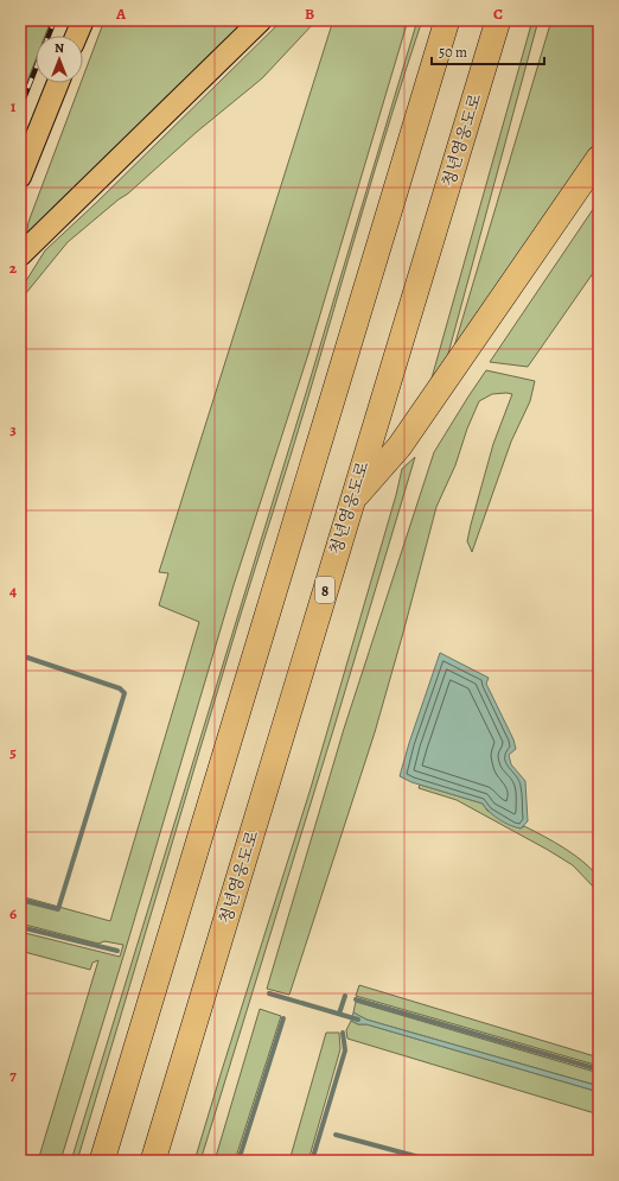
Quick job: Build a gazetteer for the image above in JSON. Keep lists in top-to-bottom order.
{
  "streets": {
    "highway": ["청년영웅도로", "8"]
  },
  "scale_bar": "50 m",
  "north": "top",
  "grid": {
    "columns": ["A", "B", "C"],
    "rows": [
      "1",
      "2",
      "3",
      "4",
      "5",
      "6",
      "7"
    ]
  }
}
